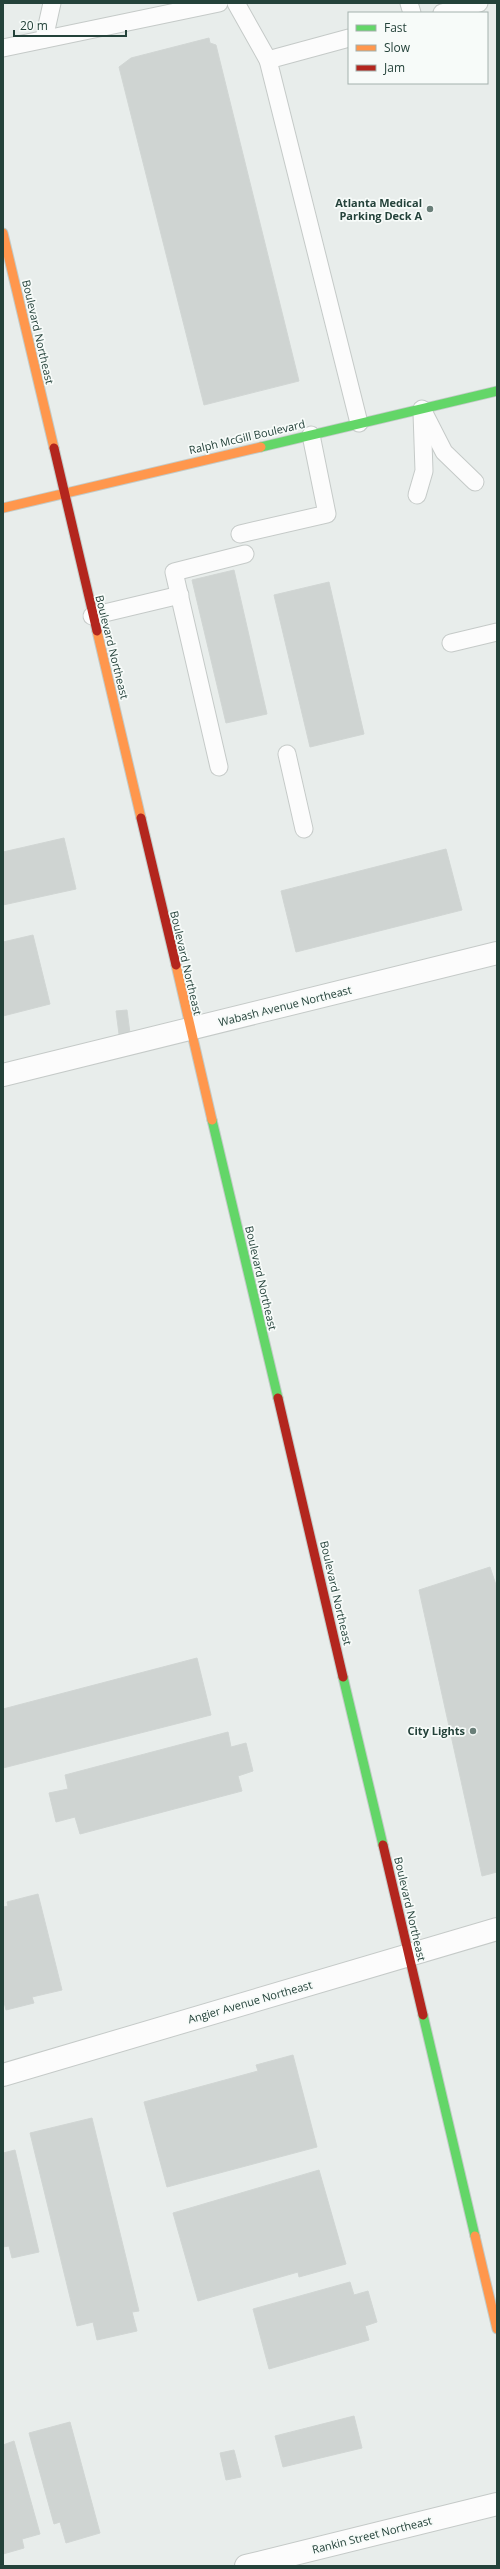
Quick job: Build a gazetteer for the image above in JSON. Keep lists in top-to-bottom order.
{
  "streets": {
    "main road": ["Boulevard Northeast", "Ralph McGill Boulevard"],
    "street": ["Wabash Avenue Northeast", "Angier Avenue Northeast", "Rankin Street Northeast"]
  },
  "crossings": [
    ["Boulevard Northeast", "Ralph McGill Boulevard"],
    ["Boulevard Northeast", "Wabash Avenue Northeast"],
    ["Boulevard Northeast", "Angier Avenue Northeast"]
  ],
  "places": ["Atlanta Medical Parking Deck A", "City Lights"],
  "legend": ["Fast", "Slow", "Jam"],
  "scale_bar": "20 m"
}
